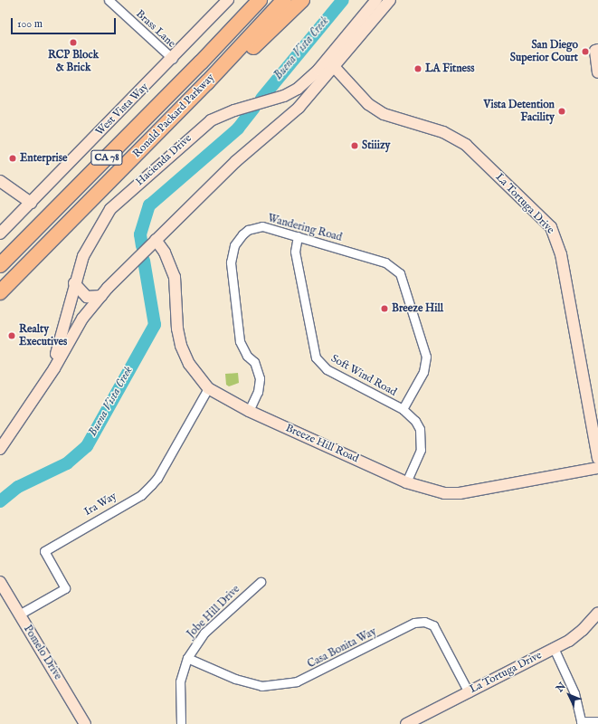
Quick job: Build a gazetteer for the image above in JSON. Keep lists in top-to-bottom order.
{
  "streets": {
    "highway": ["Ronald Packard Parkway", "CA 78"],
    "street": [
      "Brass Lane",
      "West Vista Way",
      "Hacienda Drive",
      "La Tortuga Drive",
      "Wandering Road",
      "Soft Wind Road",
      "Breeze Hill Road",
      "Ira Way",
      "Jobe Hill Drive",
      "Casa Bonita Way",
      "Pomelo Drive"
    ]
  },
  "crossings": [
    ["Brass Lane", "West Vista Way"],
    ["Hacienda Drive", "La Tortuga Drive"],
    ["Hacienda Drive", "Breeze Hill Road"],
    ["La Tortuga Drive", "Casa Bonita Way"],
    ["Wandering Road", "Soft Wind Road"],
    ["Wandering Road", "Breeze Hill Road"],
    ["Soft Wind Road", "Breeze Hill Road"],
    ["Breeze Hill Road", "Ira Way"],
    ["Ira Way", "Pomelo Drive"],
    ["Jobe Hill Drive", "Casa Bonita Way"]
  ],
  "water": ["Buena Vista Creek"],
  "places": [
    "RCP Block & Brick",
    "San Diego Superior Court",
    "LA Fitness",
    "Vista Detention Facility",
    "Stiiizy",
    "Enterprise",
    "Breeze Hill",
    "Realty Executives"
  ],
  "scale_bar": "100 m",
  "north": "top left"
}
